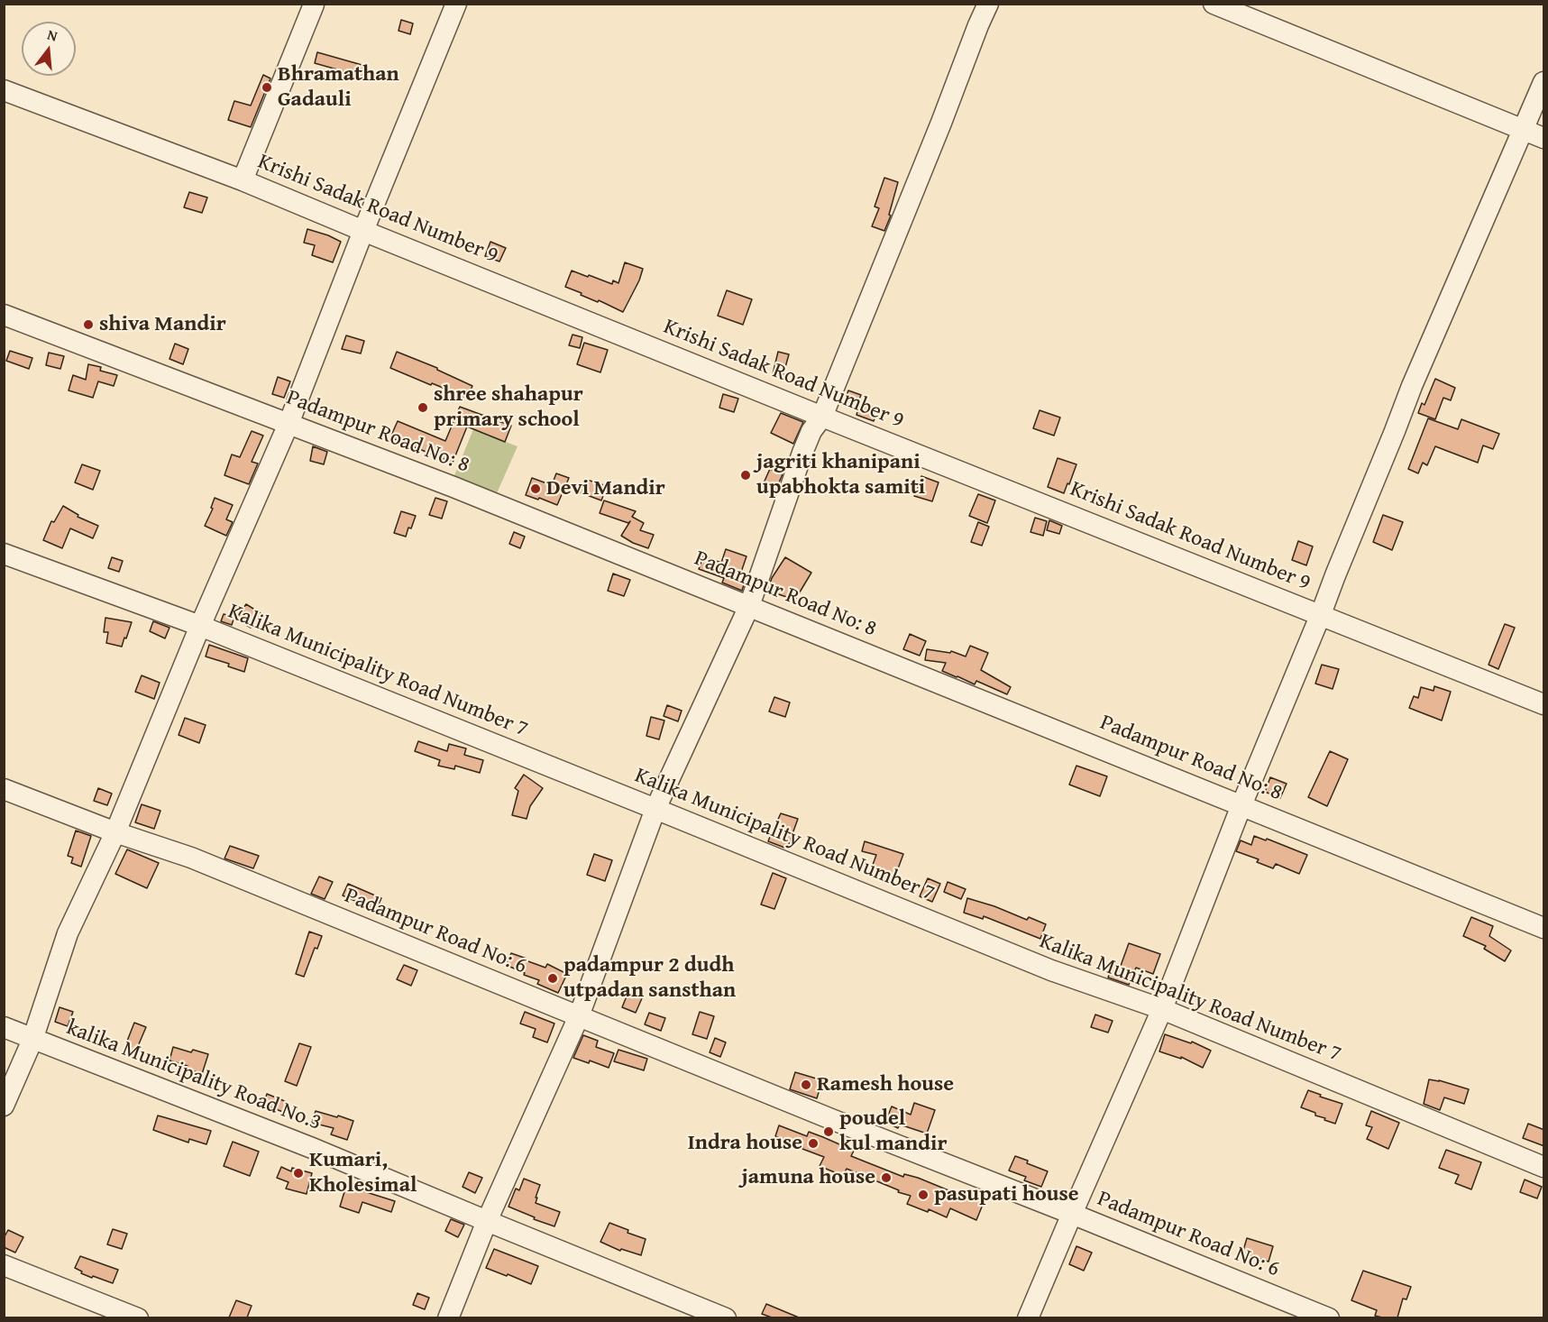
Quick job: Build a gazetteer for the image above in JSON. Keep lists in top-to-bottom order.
{
  "streets": {
    "street": [
      "Krishi Sadak Road Number 9",
      "Padampur Road No: 8",
      "Kalika Municipality Road Number 7",
      "Padampur Road No: 6",
      "kalika Municipality Road No.3"
    ]
  },
  "places": [
    "Bhramathan Gadauli",
    "shiva Mandir",
    "shree shahapur primary school",
    "jagriti khanipani upabhokta samiti",
    "Devi Mandir",
    "padampur 2 dudh utpadan sansthan",
    "Ramesh house",
    "poudel kul mandir",
    "Indra house",
    "Kumari, Kholesimal",
    "jamuna house",
    "pasupati house"
  ],
  "north": "top"
}
